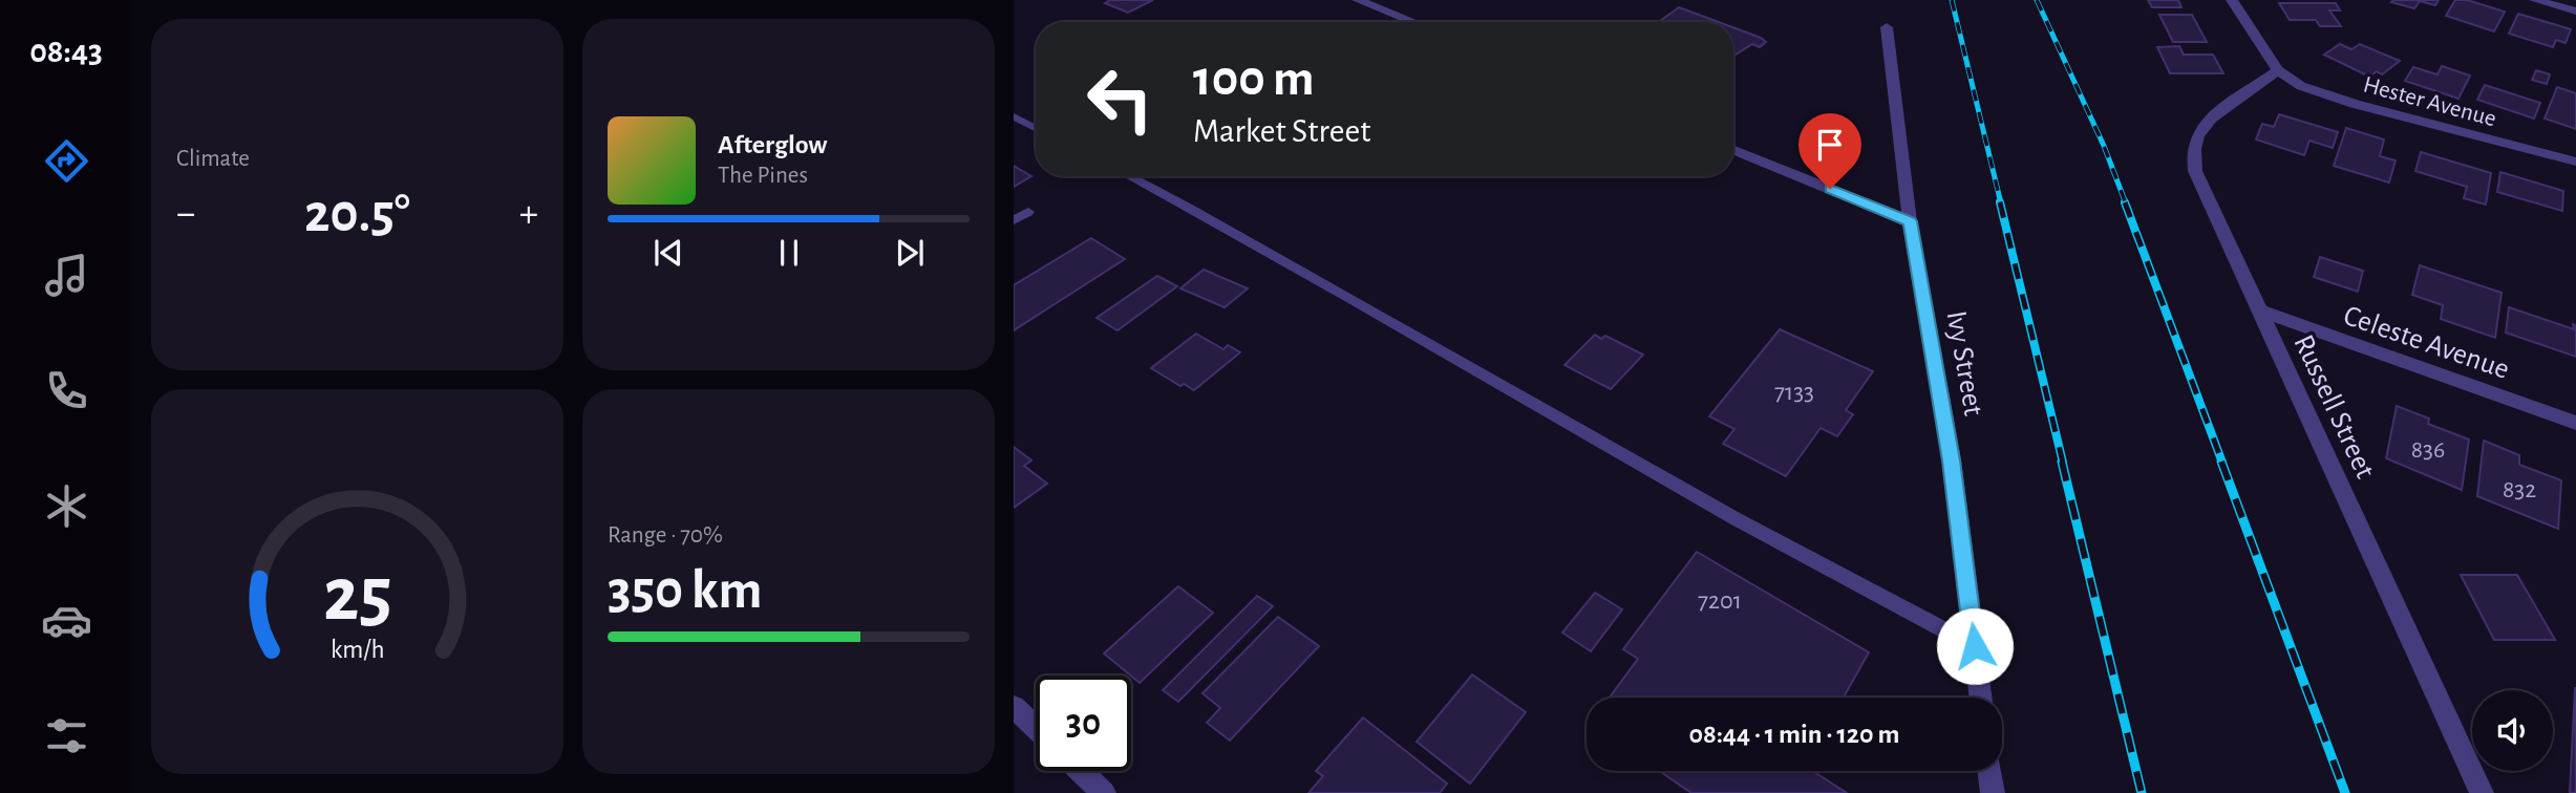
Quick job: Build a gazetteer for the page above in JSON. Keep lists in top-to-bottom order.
{
  "streets": {
    "street": [
      "Hester Avenue",
      "Celeste Avenue",
      "Ivy Street",
      "Russell Street"
    ]
  },
  "crossings": [
    ["Hester Avenue", "Russell Street"],
    ["Celeste Avenue", "Russell Street"]
  ],
  "house_numbers": [
    "7133",
    "836",
    "832",
    "7201"
  ],
  "page": {
    "tabs": "08:43",
    "tile": [
      "Climate",
      ["Range · 70%", "350 km"]
    ],
    "turn": ["100 m", "Market Street"],
    "song": ["Afterglow", "The Pines"],
    "heat": ["−", "20.5°", "+"],
    "limit": "30",
    "trip": "08:44 · 1 min · 120 m",
    "gauge": ["25", "km/h"]
  }
}
